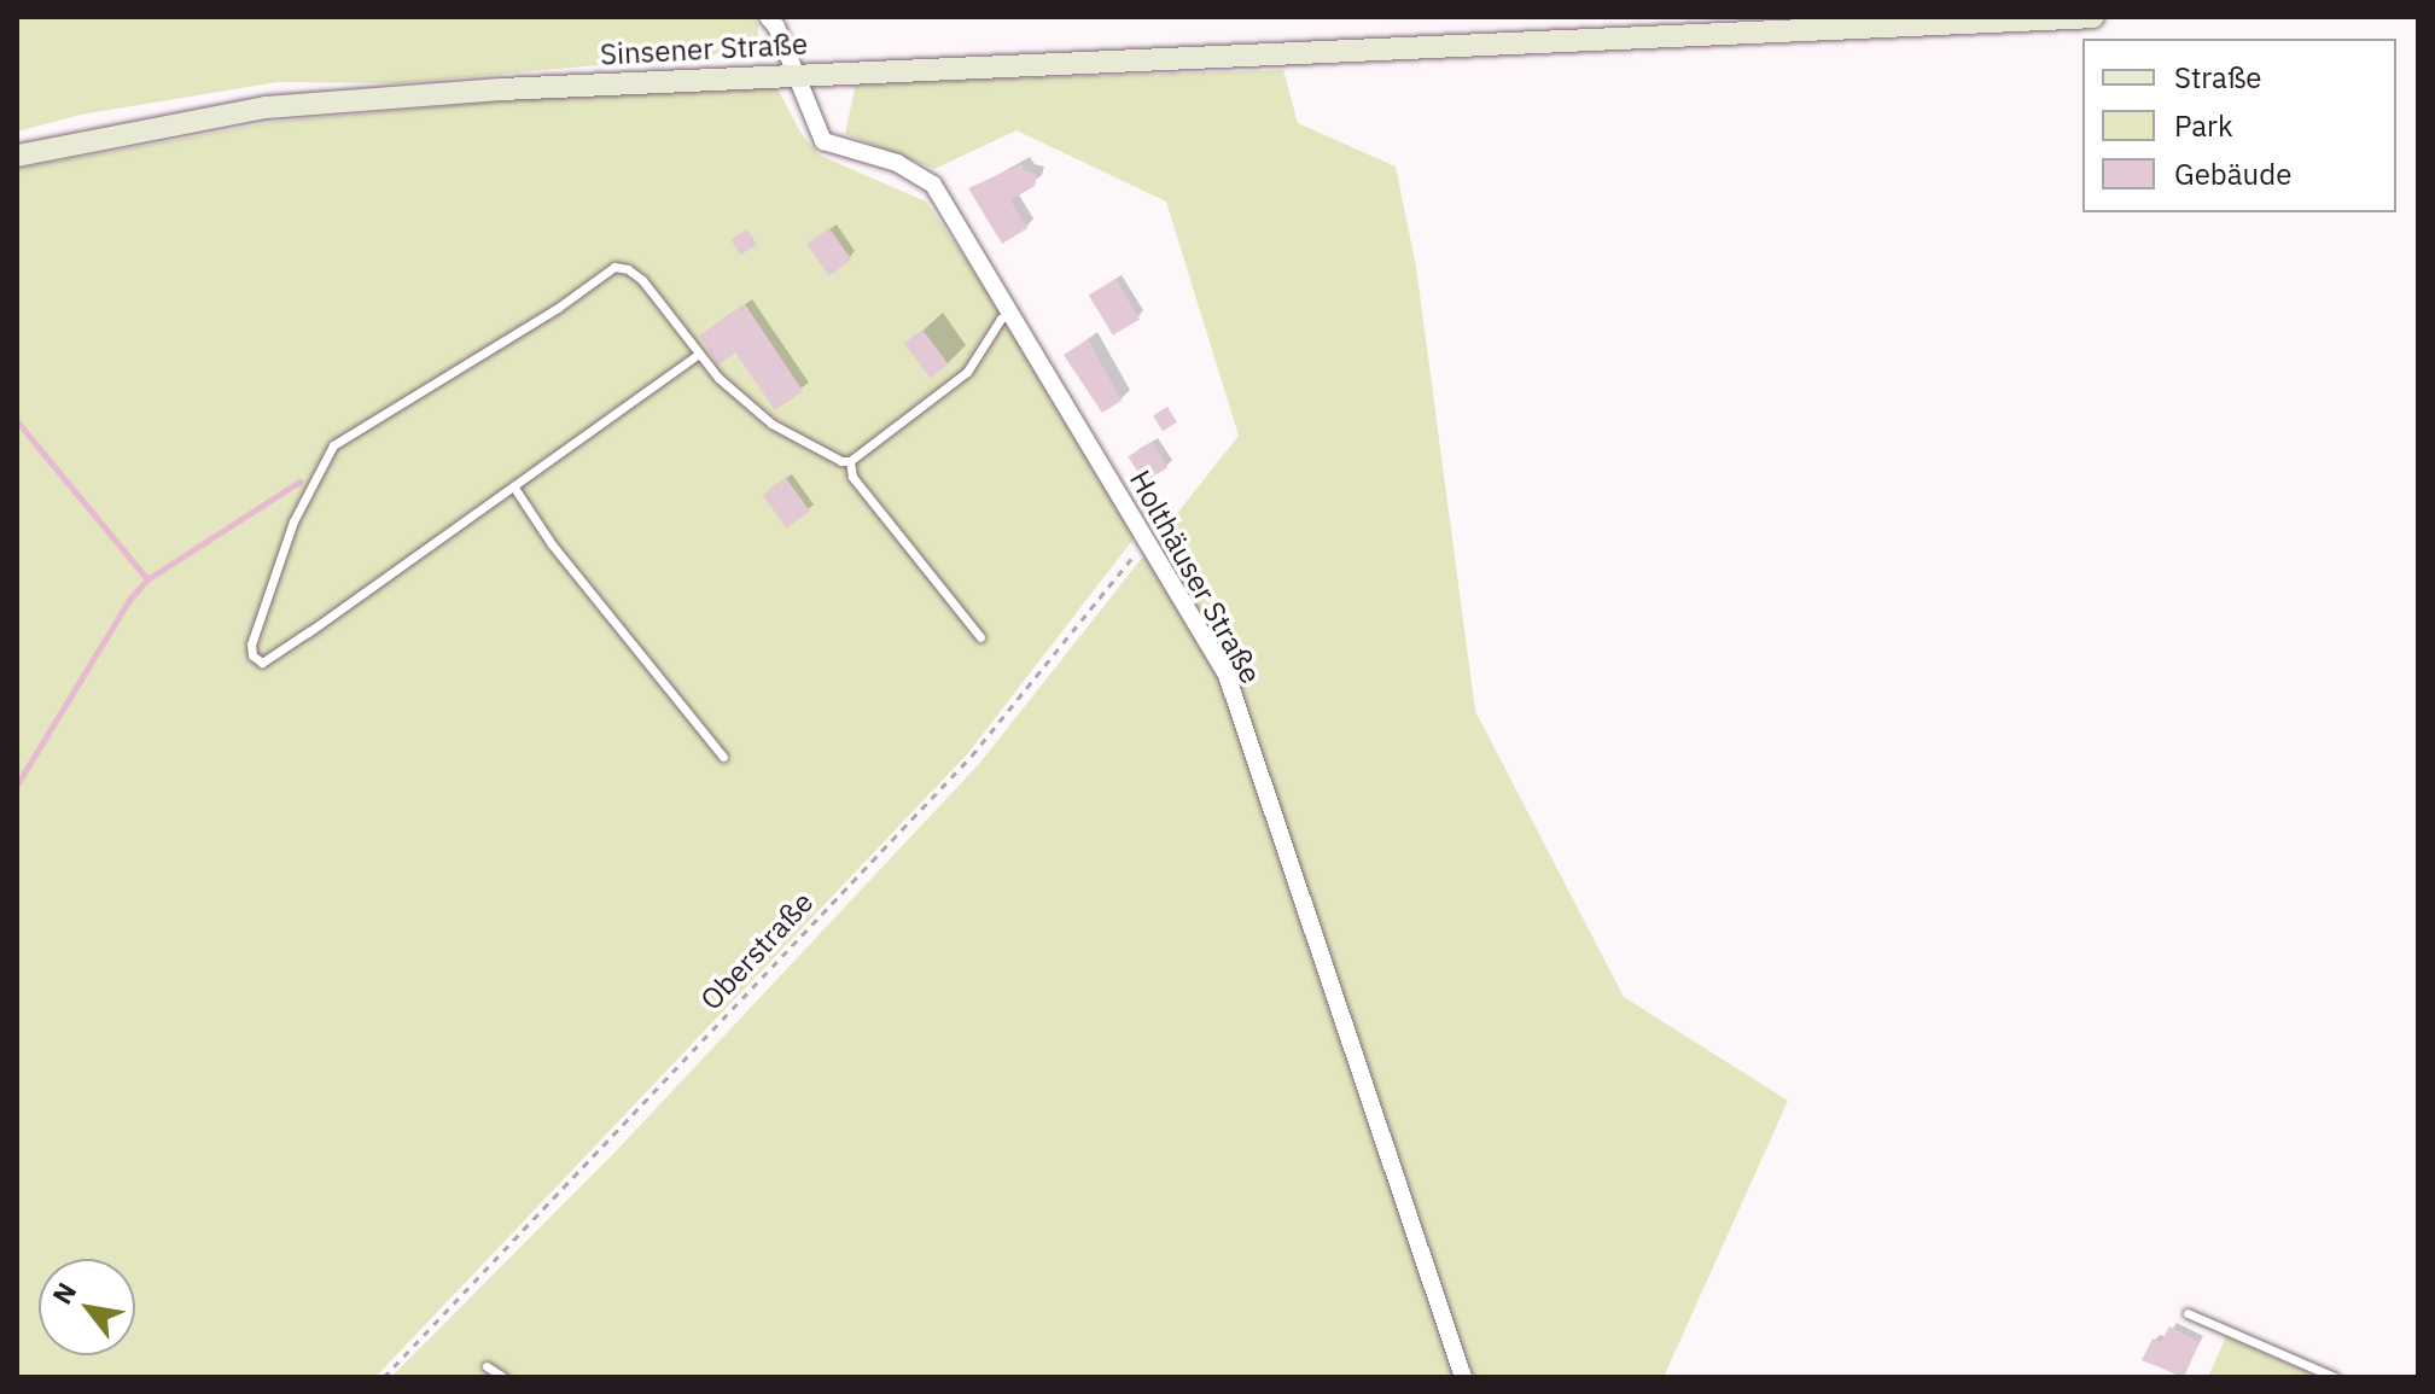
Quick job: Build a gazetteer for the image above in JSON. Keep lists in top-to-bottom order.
{
  "streets": {
    "main road": ["Sinsener Straße"],
    "street": ["Holthäuser Straße"],
    "path": ["Oberstraße"]
  },
  "crossings": [
    ["Sinsener Straße", "Holthäuser Straße"],
    ["Holthäuser Straße", "Oberstraße"]
  ],
  "legend": ["Straße", "Park", "Gebäude"],
  "north": "top left"
}
